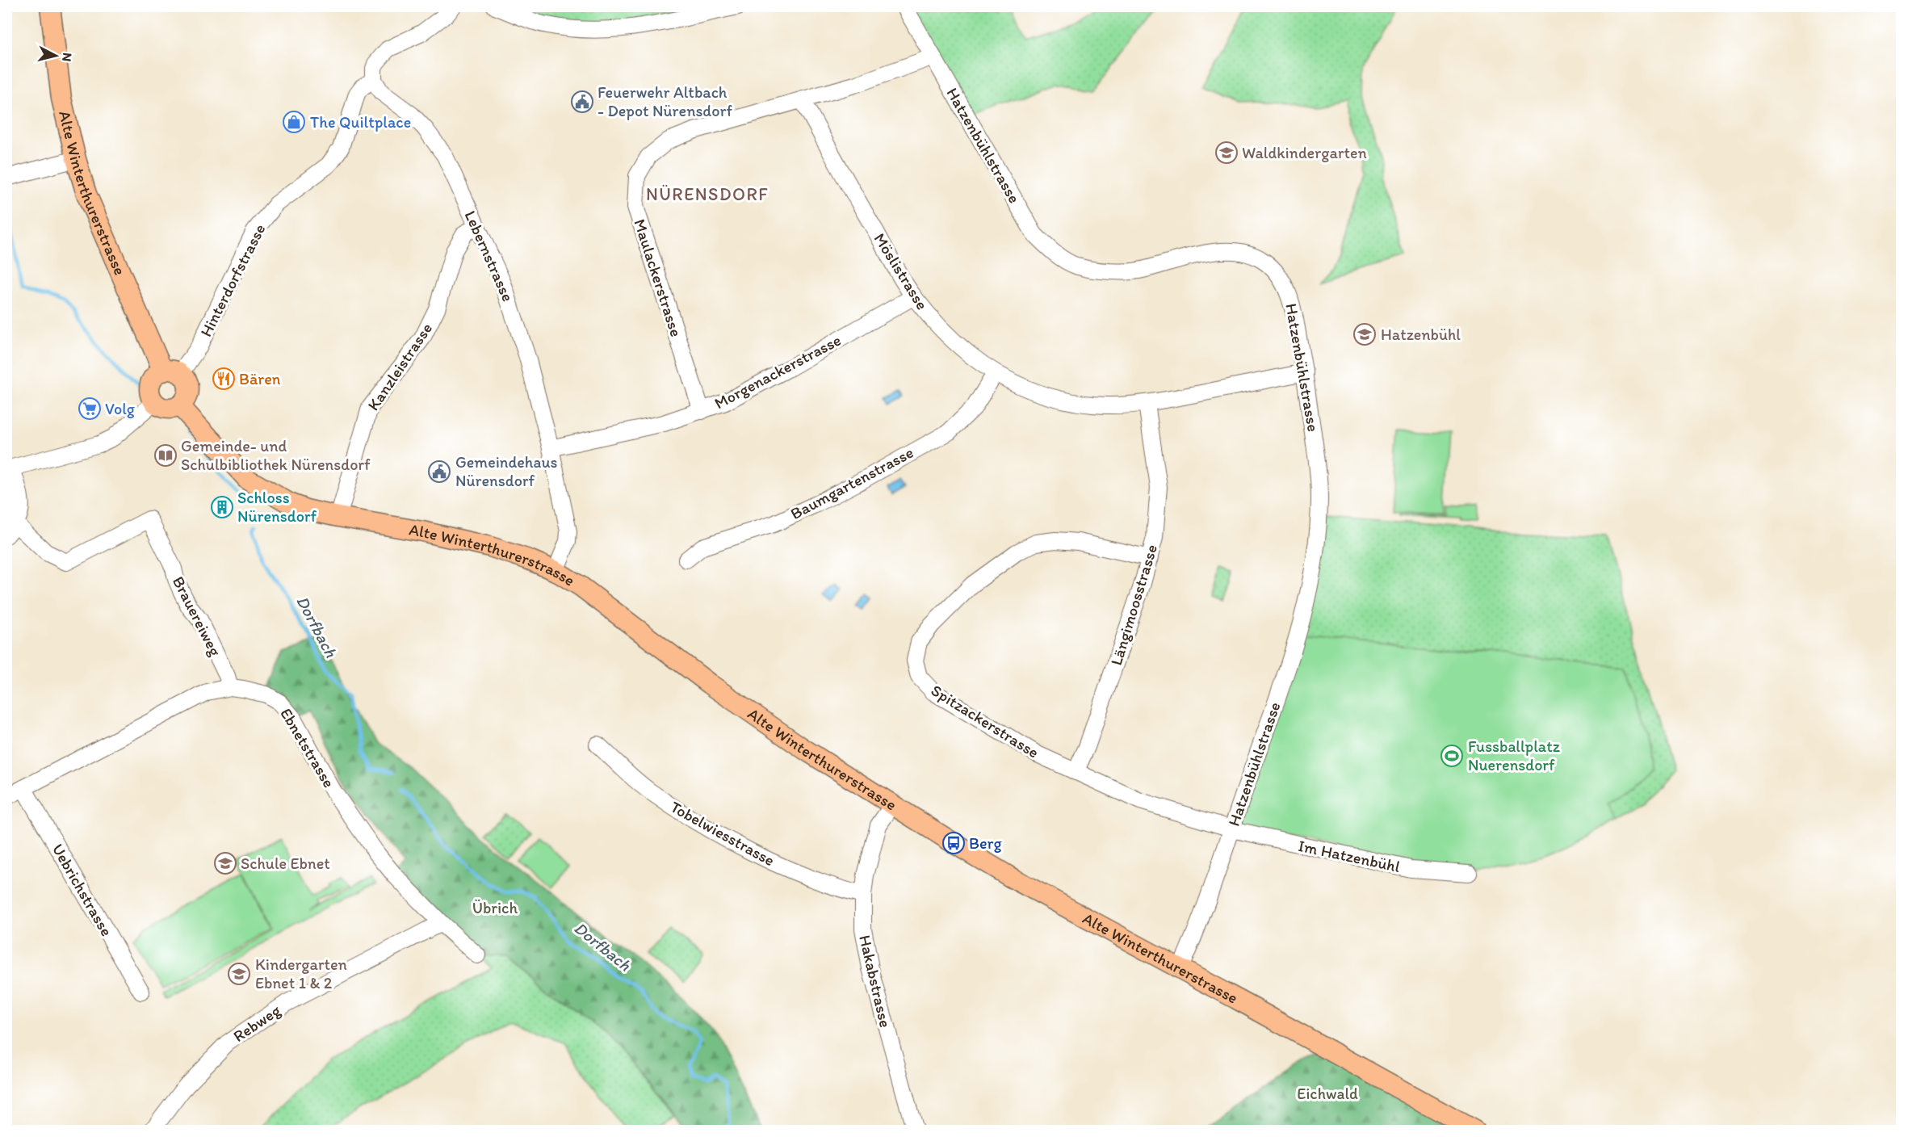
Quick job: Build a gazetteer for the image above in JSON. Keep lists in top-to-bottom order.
{
  "streets": {
    "main road": ["Alte Winterthurerstrasse"],
    "street": [
      "Hatzenbühlstrasse",
      "Lebernstrasse",
      "Möslistrasse",
      "Maulackerstrasse",
      "Hinterdorfstrasse",
      "Kanzleistrasse",
      "Morgenackerstrasse",
      "Baumgartenstrasse",
      "Längimoosstrasse",
      "Brauereiweg",
      "Spitzackerstrasse",
      "Ebnetstrasse",
      "Tobelwiesstrasse",
      "Im Hatzenbühl",
      "Uebrichstrasse",
      "Hakabstrasse",
      "Rebweg"
    ]
  },
  "crossings": [
    ["Hatzenbühlstrasse", "Alte Winterthurerstrasse"],
    ["Hatzenbühlstrasse", "Möslistrasse"],
    ["Hatzenbühlstrasse", "Maulackerstrasse"],
    ["Hatzenbühlstrasse", "Spitzackerstrasse"],
    ["Hatzenbühlstrasse", "Im Hatzenbühl"],
    ["Alte Winterthurerstrasse", "Lebernstrasse"],
    ["Alte Winterthurerstrasse", "Hinterdorfstrasse"],
    ["Alte Winterthurerstrasse", "Kanzleistrasse"],
    ["Alte Winterthurerstrasse", "Hakabstrasse"],
    ["Lebernstrasse", "Hinterdorfstrasse"],
    ["Lebernstrasse", "Kanzleistrasse"],
    ["Lebernstrasse", "Morgenackerstrasse"],
    ["Möslistrasse", "Maulackerstrasse"],
    ["Möslistrasse", "Morgenackerstrasse"],
    ["Möslistrasse", "Baumgartenstrasse"],
    ["Möslistrasse", "Längimoosstrasse"],
    ["Maulackerstrasse", "Morgenackerstrasse"],
    ["Längimoosstrasse", "Spitzackerstrasse"],
    ["Brauereiweg", "Ebnetstrasse"],
    ["Spitzackerstrasse", "Im Hatzenbühl"],
    ["Ebnetstrasse", "Uebrichstrasse"],
    ["Ebnetstrasse", "Rebweg"],
    ["Tobelwiesstrasse", "Hakabstrasse"]
  ],
  "districts": ["NÜRENSDORF"],
  "water": ["Dorfbach"],
  "parks": ["Übrich", "Eichwald"],
  "places": {
    "public building": ["Feuerwehr Altbach - Depot Nürensdorf", "Gemeindehaus Nürensdorf"],
    "shop": ["The Quiltplace"],
    "school or university": [
      "Waldkindergarten",
      "Hatzenbühl",
      "Schule Ebnet",
      "Kindergarten Ebnet 1 & 2"
    ],
    "restaurant": ["Bären"],
    "supermarket": ["Volg"],
    "library": ["Gemeinde- und Schulbibliothek Nürensdorf"],
    "building": ["Schloss Nürensdorf"],
    "sports": ["Fussballplatz Nuerensdorf"],
    "bus stop": ["Berg"]
  },
  "north": "right"
}
